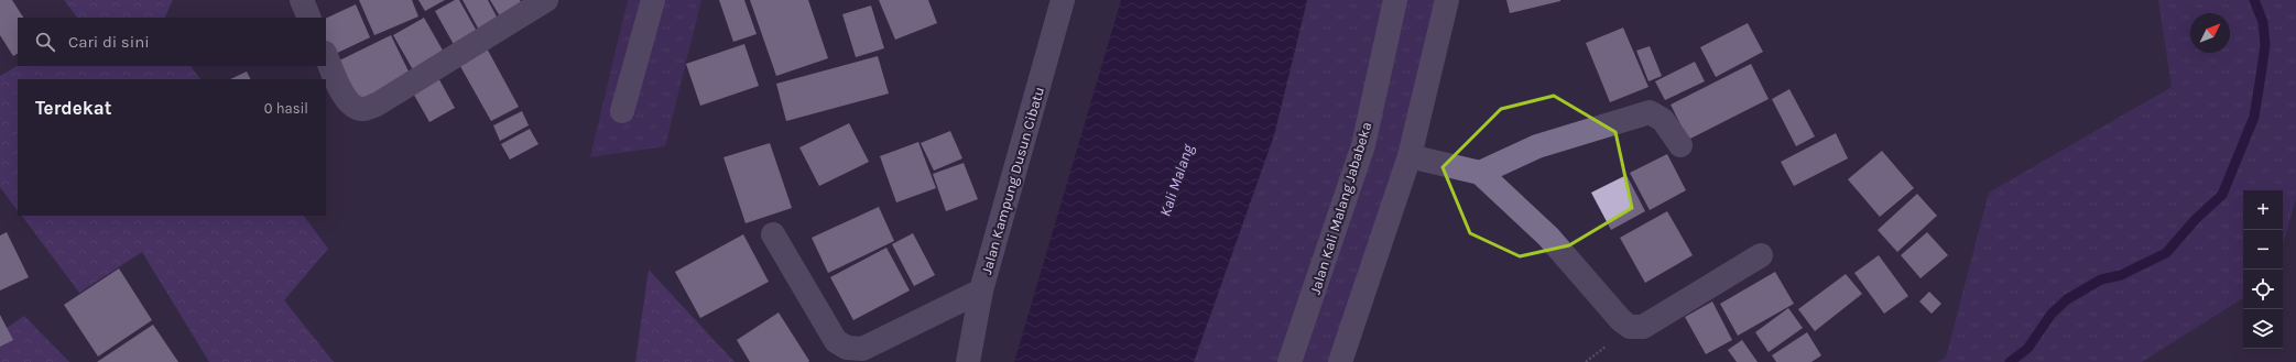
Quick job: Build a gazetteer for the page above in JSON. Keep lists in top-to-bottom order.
{
  "streets": {
    "street": ["Jalan Kampung Dusun Cibatu", "Jalan Kali Malang Jababeka"]
  },
  "water": ["Kali Malang"],
  "north": "top right",
  "page": {
    "search": "Cari di sini",
    "heading": ["Terdekat", "0 hasil"],
    "map_buttons": ["+", "−"]
  }
}
